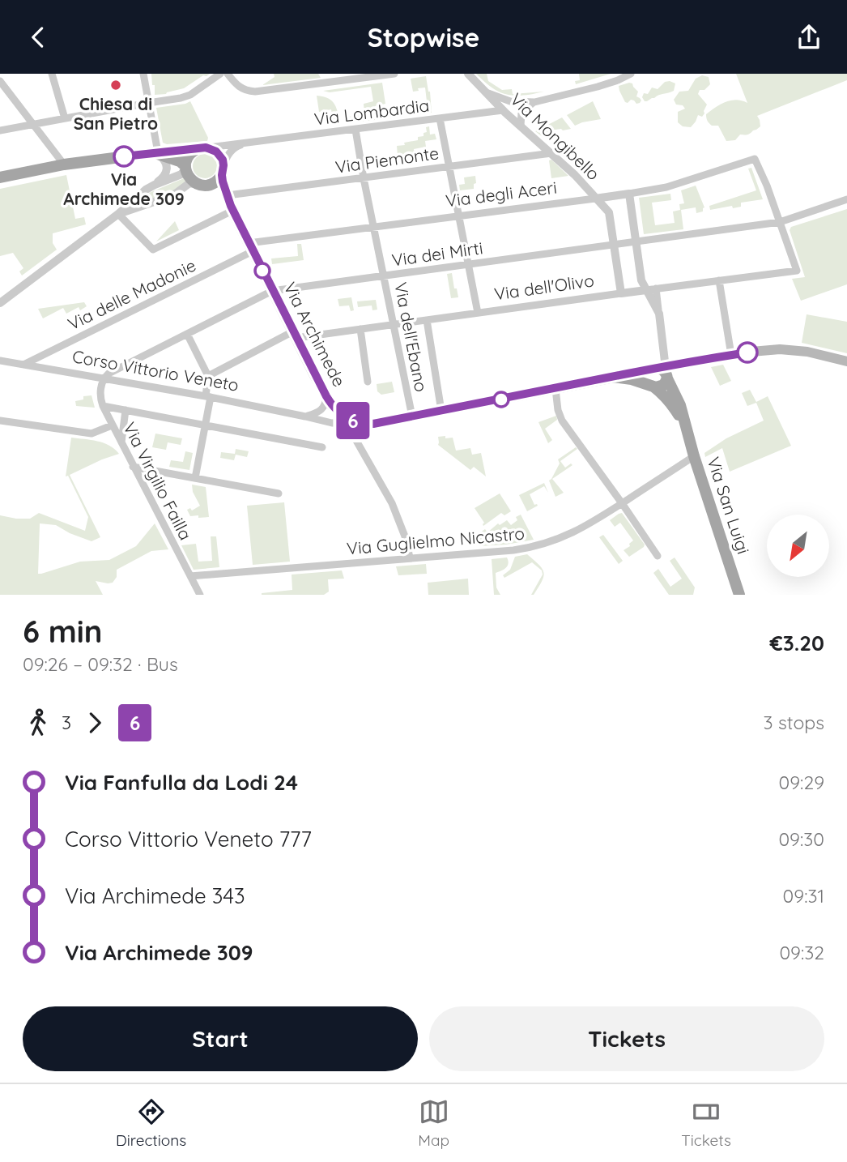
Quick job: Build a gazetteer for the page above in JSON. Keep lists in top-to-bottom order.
{
  "streets": {
    "main road": ["Via Archimede", "Via San Luigi"],
    "street": [
      "Via Lombardia",
      "Via Mongibello",
      "Via Piemonte",
      "Via degli Aceri",
      "Via dei Mirti",
      "Via dell'Olivo",
      "Via delle Madonie",
      "Via dell'Ebano",
      "Corso Vittorio Veneto",
      "Via Virgilio Failla",
      "Via Guglielmo Nicastro"
    ]
  },
  "crossings": [
    ["Via Lombardia", "Via Mongibello"],
    ["Via Lombardia", "Via dell'Ebano"],
    ["Via Mongibello", "Via Piemonte"],
    ["Via Mongibello", "Via degli Aceri"],
    ["Via Piemonte", "Via Archimede"],
    ["Via Piemonte", "Via dell'Ebano"],
    ["Via degli Aceri", "Via dell'Olivo"],
    ["Via degli Aceri", "Via delle Madonie"],
    ["Via degli Aceri", "Via Archimede"],
    ["Via degli Aceri", "Via dell'Ebano"],
    ["Via dei Mirti", "Via Archimede"],
    ["Via dei Mirti", "Via dell'Ebano"],
    ["Via dei Mirti", "Corso Vittorio Veneto"],
    ["Via dei Mirti", "Via Virgilio Failla"],
    ["Via dell'Olivo", "Via Archimede"],
    ["Via dell'Olivo", "Via dell'Ebano"],
    ["Via delle Madonie", "Via Archimede"],
    ["Via delle Madonie", "Corso Vittorio Veneto"],
    ["Corso Vittorio Veneto", "Via Virgilio Failla"],
    ["Via Virgilio Failla", "Via Guglielmo Nicastro"],
    ["Via San Luigi", "Via Guglielmo Nicastro"]
  ],
  "places": ["Chiesa di San Pietro", "Via Archimede 309"],
  "lines": ["bus line 6"],
  "north": "bottom left",
  "page": {
    "header": "Stopwise",
    "on_map": "6",
    "heading": ["6 min", "09:26 – 09:32 · Bus", "€3.20"],
    "legs": ["3", "6", "3 stops"],
    "list": [
      {
        "name": "Via Fanfulla da Lodi 24",
        "value": "09:29"
      },
      {
        "name": "Corso Vittorio Veneto 777",
        "value": "09:30"
      },
      {
        "name": "Via Archimede 343",
        "value": "09:31"
      },
      {
        "name": "Via Archimede 309",
        "value": "09:32"
      }
    ],
    "buttons": ["Start", "Tickets"],
    "tabs": ["Directions", "Map", "Tickets"]
  }
}
